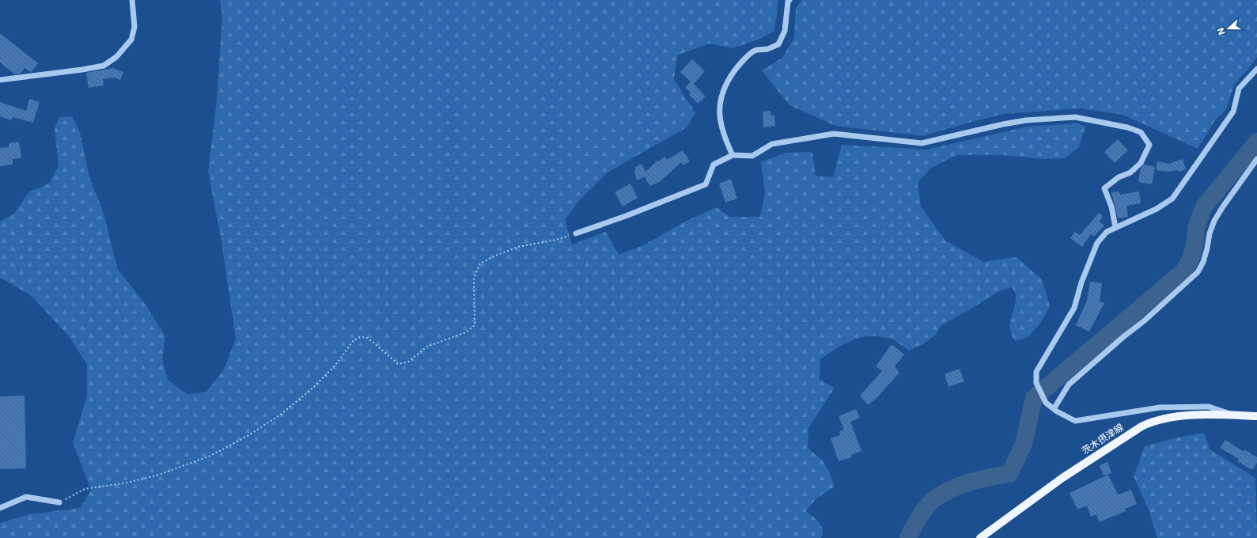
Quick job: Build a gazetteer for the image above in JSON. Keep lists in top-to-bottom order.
{
  "streets": {
    "main road": ["茨木摂津線"]
  },
  "north": "left"
}
